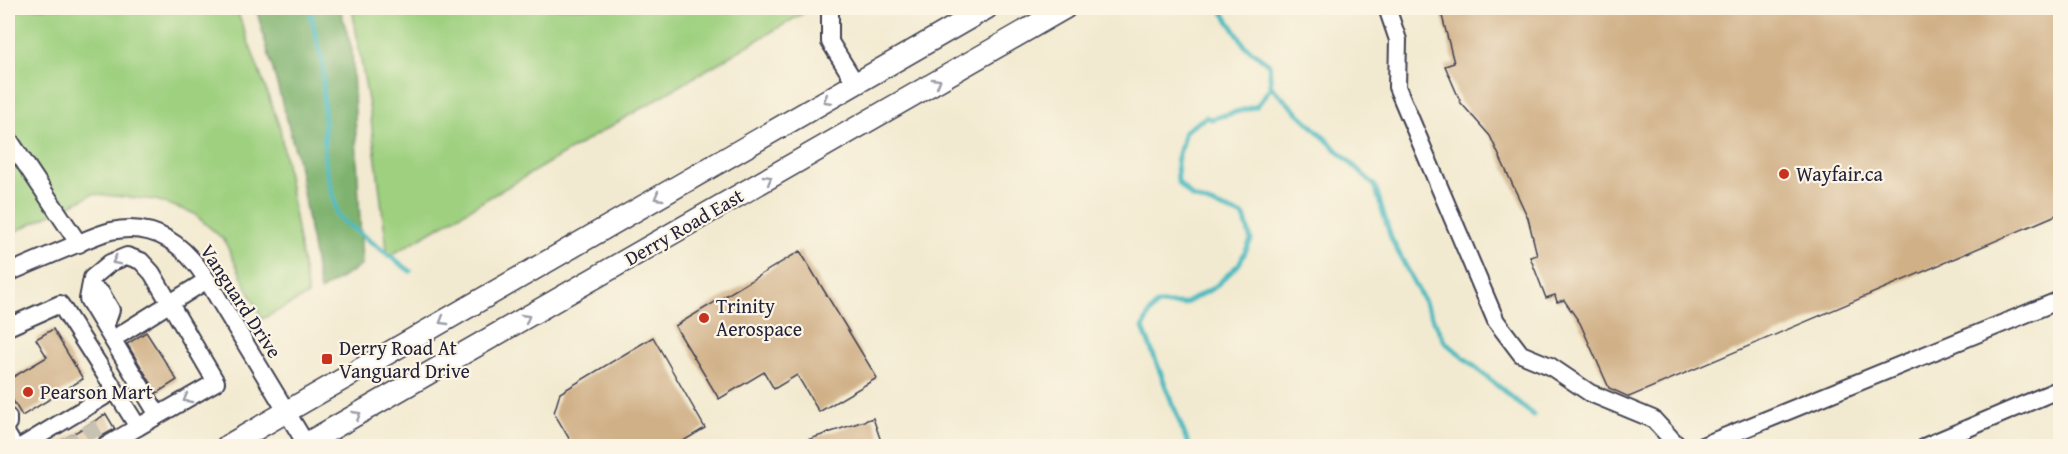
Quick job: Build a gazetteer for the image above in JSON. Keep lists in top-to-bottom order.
{
  "streets": {
    "main road": ["Derry Road East"],
    "street": ["Vanguard Drive"]
  },
  "crossings": [
    ["Derry Road East", "Vanguard Drive"]
  ],
  "places": {
    "other": ["Wayfair.ca", "Trinity Aerospace", "Pearson Mart"],
    "transit": ["Derry Road At Vanguard Drive"]
  }
}
